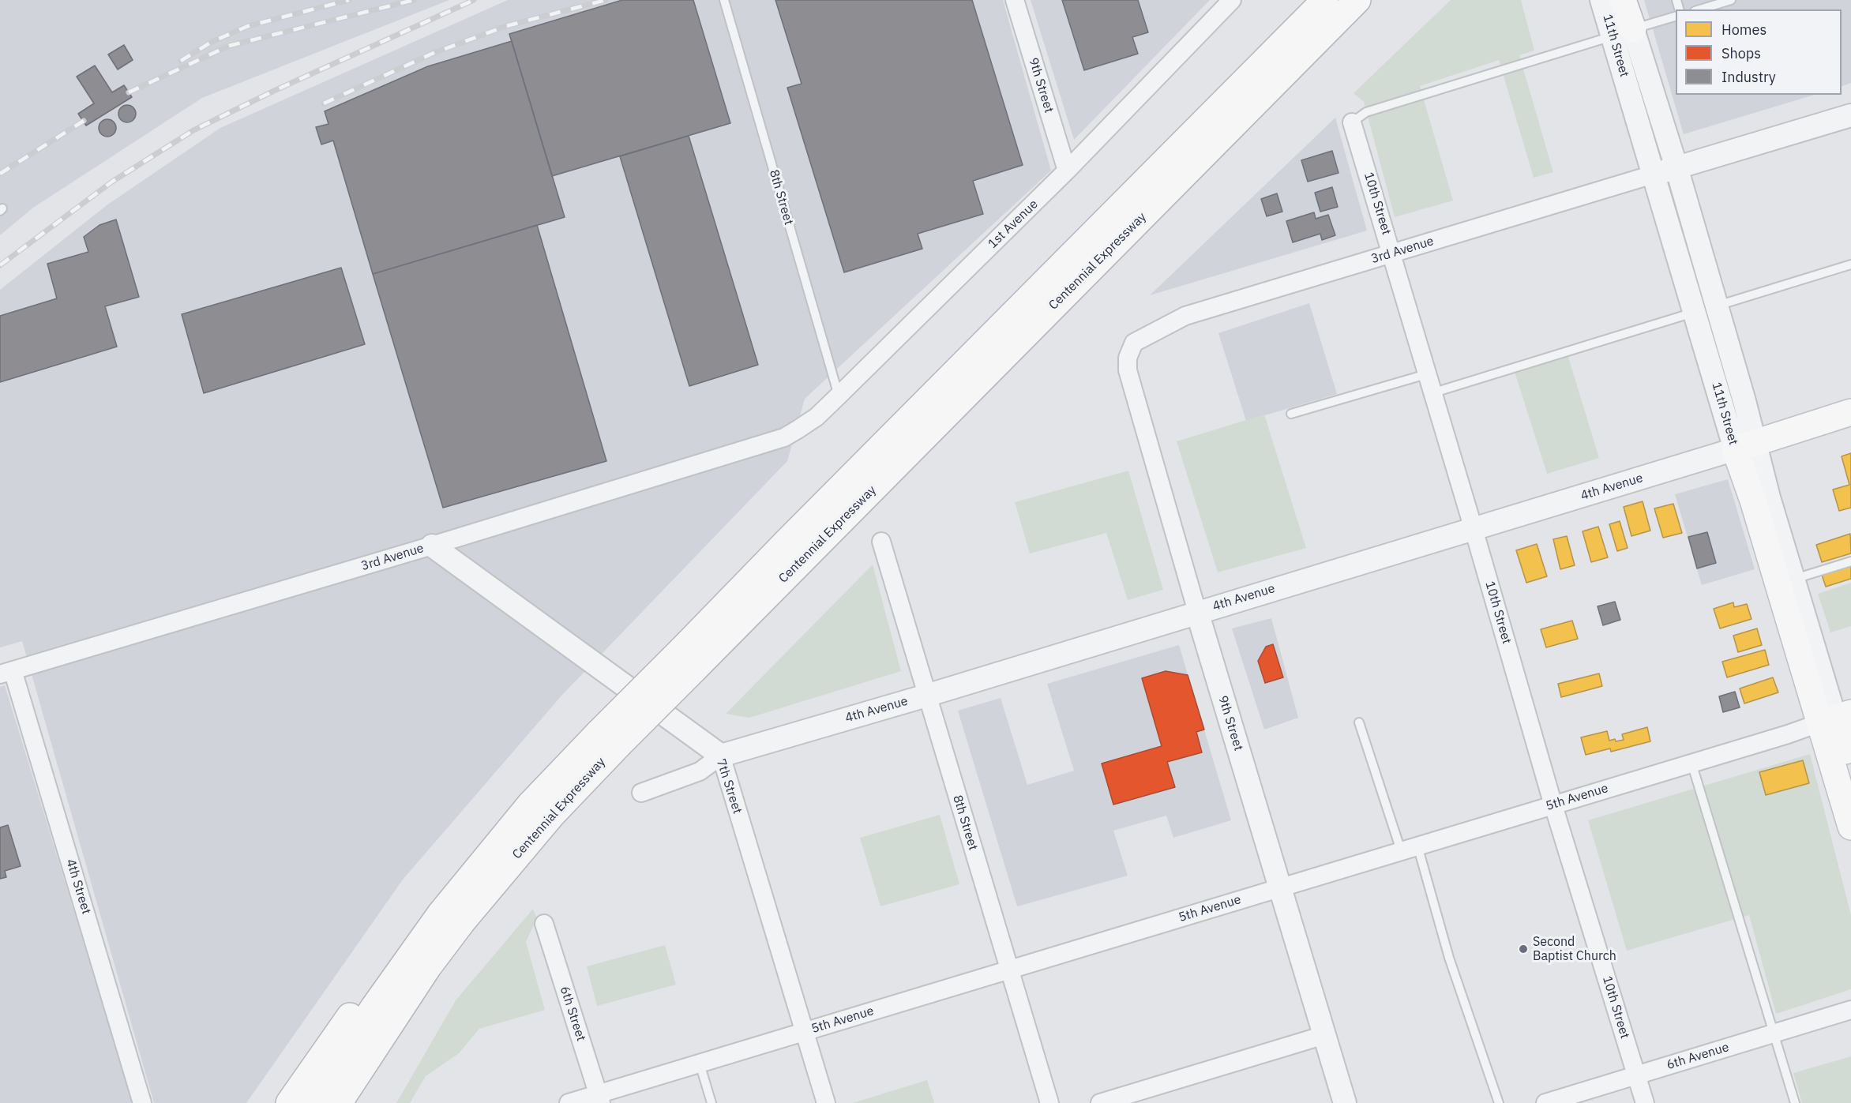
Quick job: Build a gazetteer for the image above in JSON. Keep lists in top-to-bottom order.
{
  "streets": {
    "main road": ["11th Street", "Centennial Expressway", "4th Avenue"],
    "street": [
      "9th Street",
      "8th Street",
      "10th Street",
      "1st Avenue",
      "3rd Avenue",
      "7th Street",
      "5th Avenue",
      "4th Street",
      "6th Street",
      "6th Avenue"
    ]
  },
  "crossings": [
    ["11th Street", "3rd Avenue"],
    ["11th Street", "4th Avenue"],
    ["11th Street", "5th Avenue"],
    ["9th Street", "1st Avenue"],
    ["9th Street", "3rd Avenue"],
    ["9th Street", "4th Avenue"],
    ["9th Street", "5th Avenue"],
    ["8th Street", "1st Avenue"],
    ["8th Street", "4th Avenue"],
    ["8th Street", "5th Avenue"],
    ["10th Street", "3rd Avenue"],
    ["10th Street", "4th Avenue"],
    ["10th Street", "5th Avenue"],
    ["10th Street", "6th Avenue"],
    ["1st Avenue", "3rd Avenue"],
    ["3rd Avenue", "7th Street"],
    ["3rd Avenue", "4th Street"],
    ["4th Avenue", "7th Street"],
    ["7th Street", "5th Avenue"],
    ["5th Avenue", "6th Street"]
  ],
  "places": ["Second Baptist Church"],
  "legend": ["Homes", "Shops", "Industry"]
}
